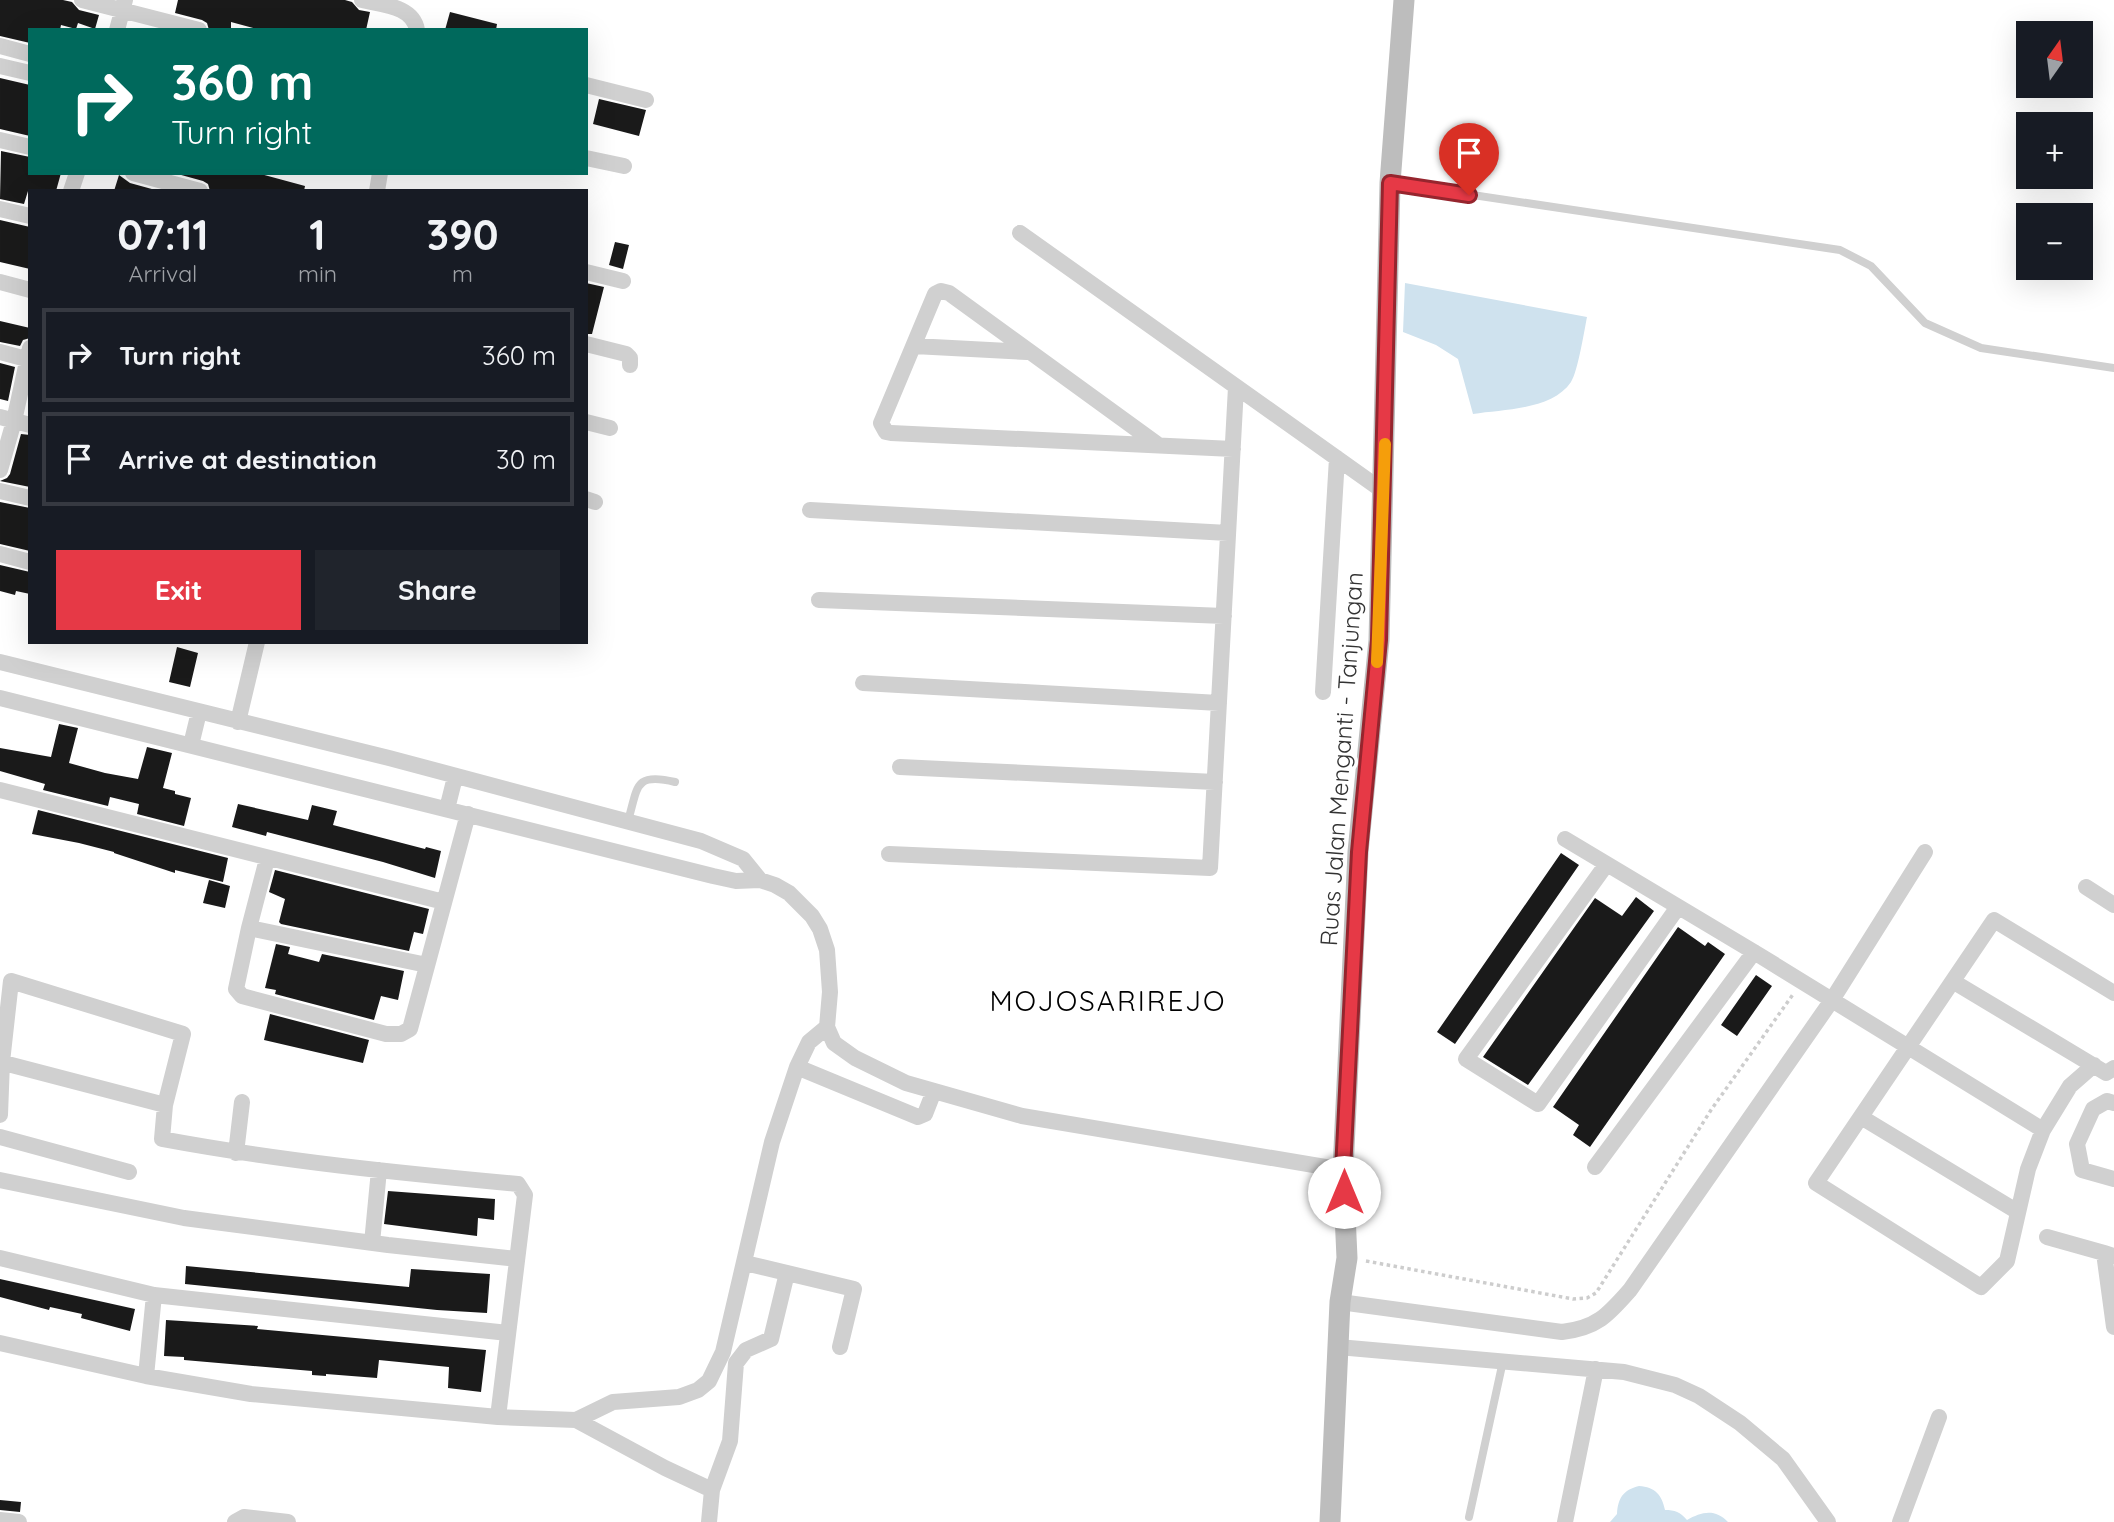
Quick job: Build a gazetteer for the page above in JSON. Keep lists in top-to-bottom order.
{
  "streets": {
    "main road": ["Ruas Jalan Menganti - Tanjungan"]
  },
  "districts": ["MOJOSARIREJO"],
  "north": "top",
  "page": {
    "map_buttons": ["+", "−"],
    "turn": ["360 m", "Turn right"],
    "eta": [
      "07:11",
      "Arrival",
      "1",
      "min",
      "390",
      "m"
    ],
    "list": [
      {
        "name": "Turn right",
        "value": "360 m"
      },
      {
        "name": "Arrive at destination",
        "value": "30 m"
      }
    ],
    "buttons": ["Exit", "Share"]
  }
}
